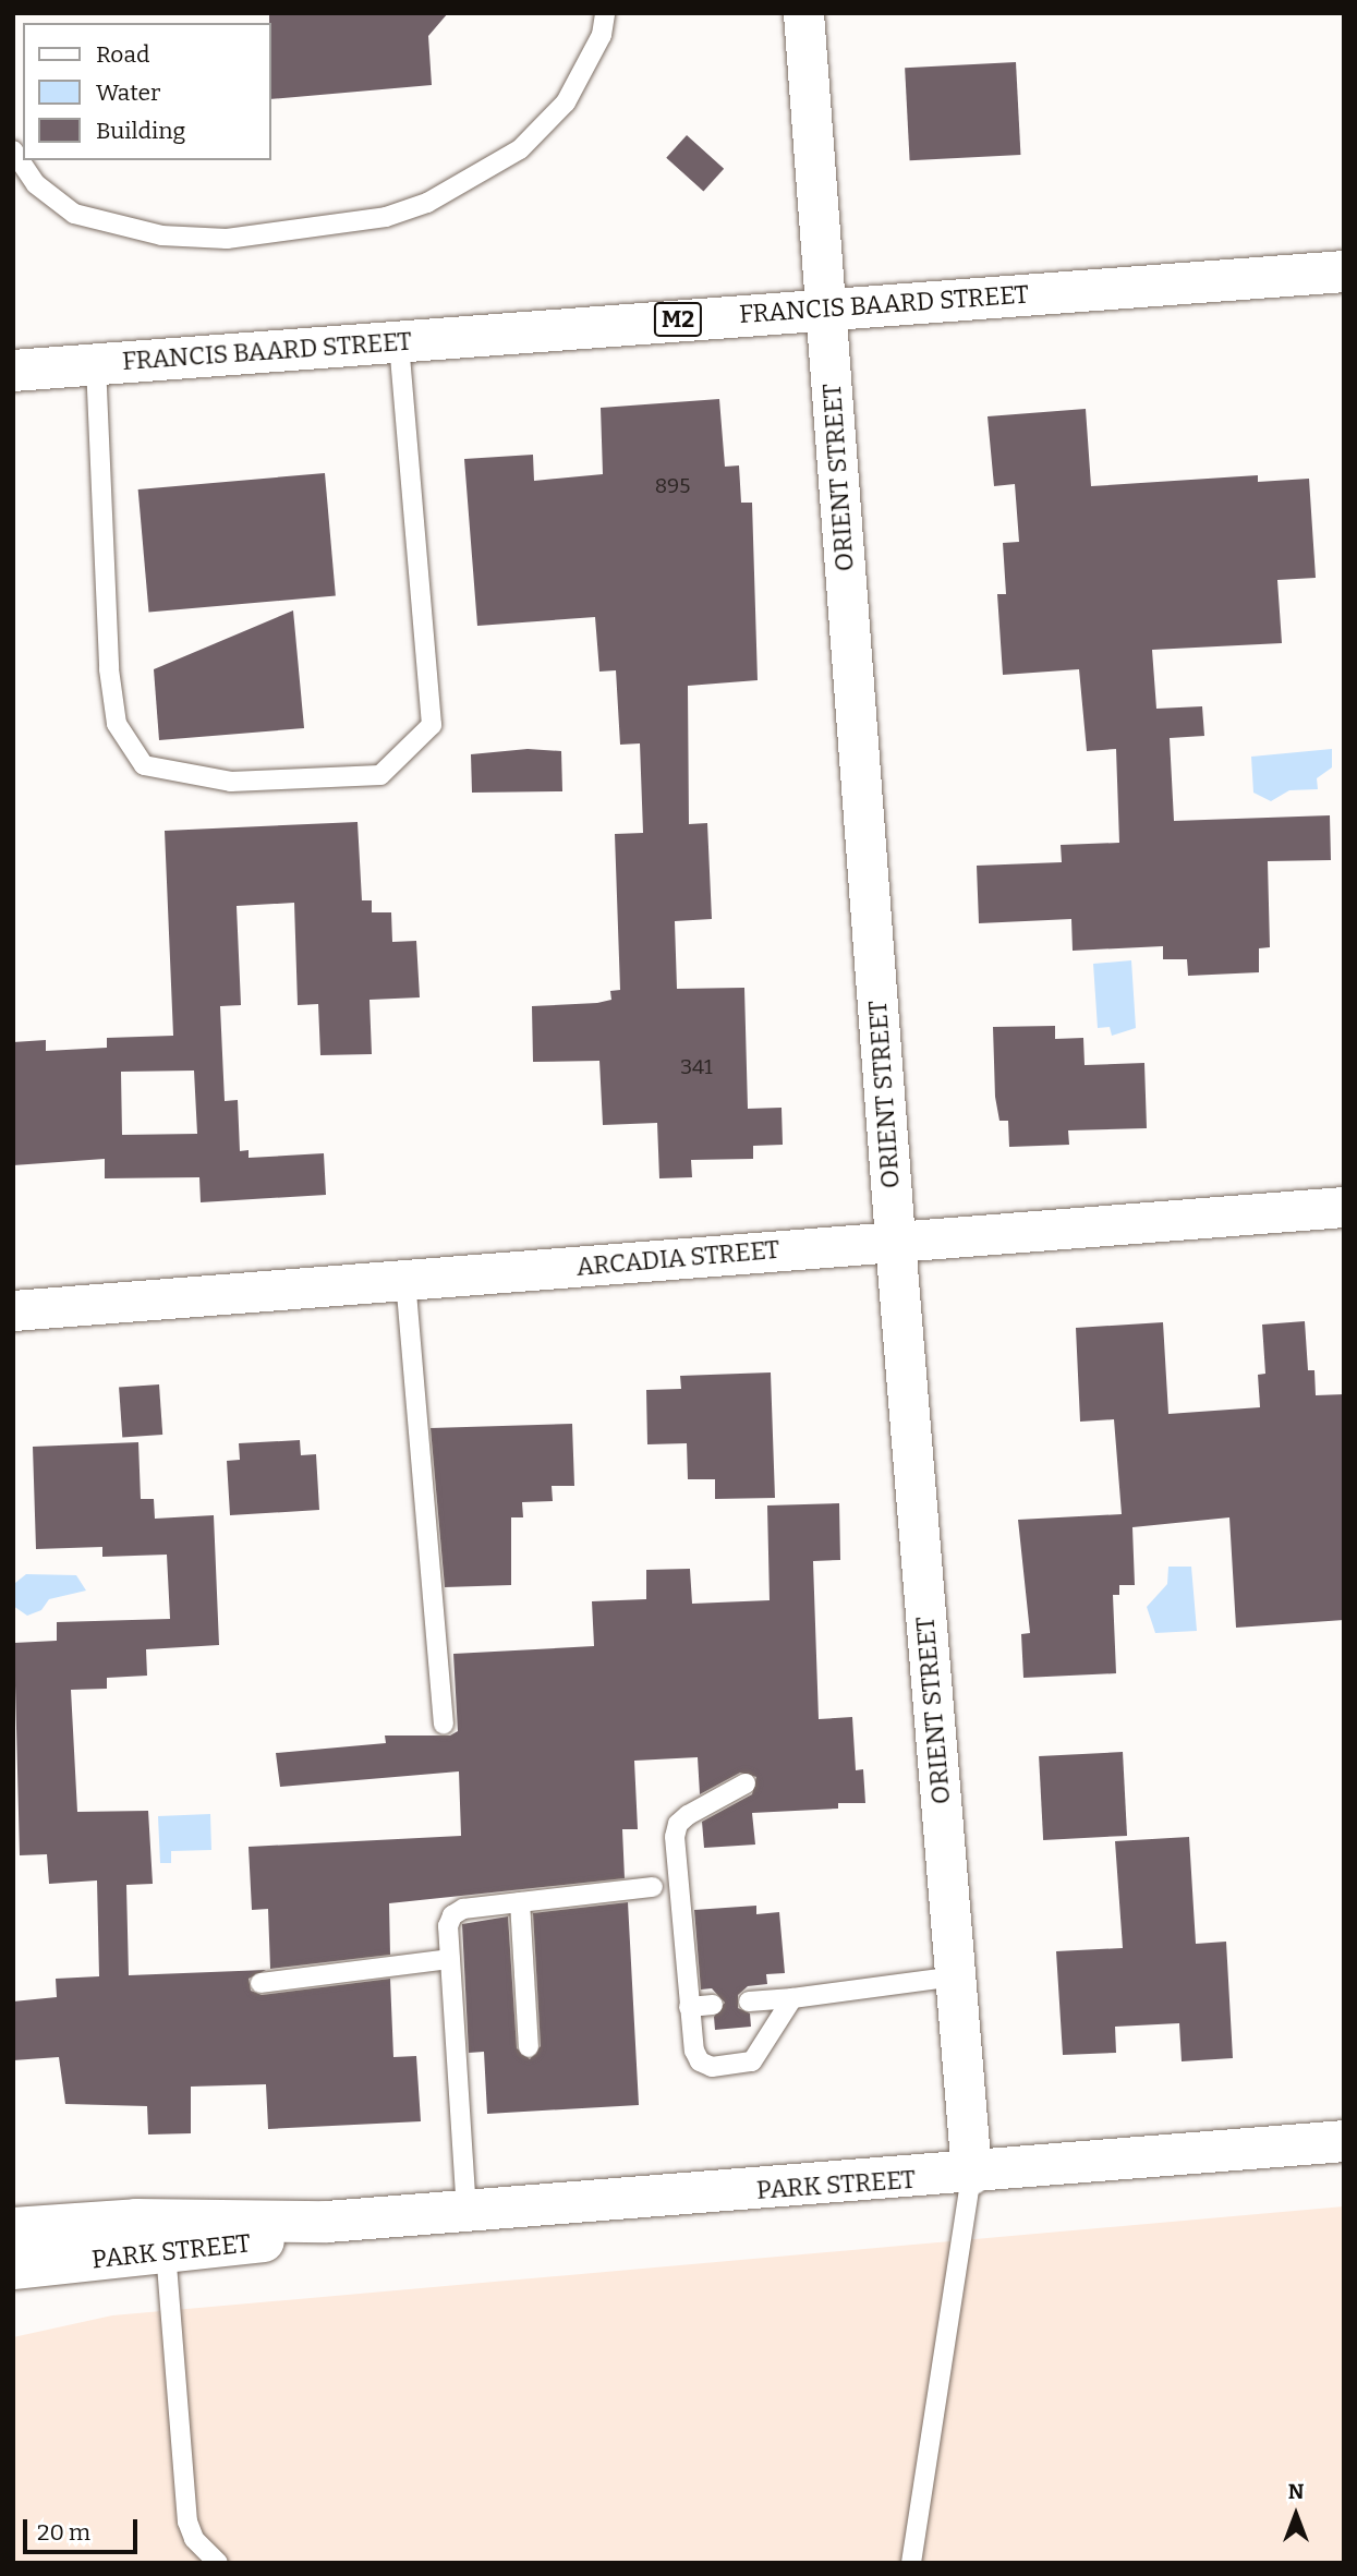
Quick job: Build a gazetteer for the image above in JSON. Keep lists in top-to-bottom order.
{
  "streets": {
    "street": [
      "FRANCIS BAARD STREET",
      "M2",
      "ORIENT STREET",
      "ARCADIA STREET",
      "PARK STREET"
    ]
  },
  "crossings": [
    ["FRANCIS BAARD STREET", "ORIENT STREET"],
    ["ORIENT STREET", "ARCADIA STREET"],
    ["ORIENT STREET", "PARK STREET"]
  ],
  "house_numbers": ["895", "341"],
  "legend": ["Road", "Water", "Building"],
  "scale_bar": "20 m",
  "north": "top"
}
